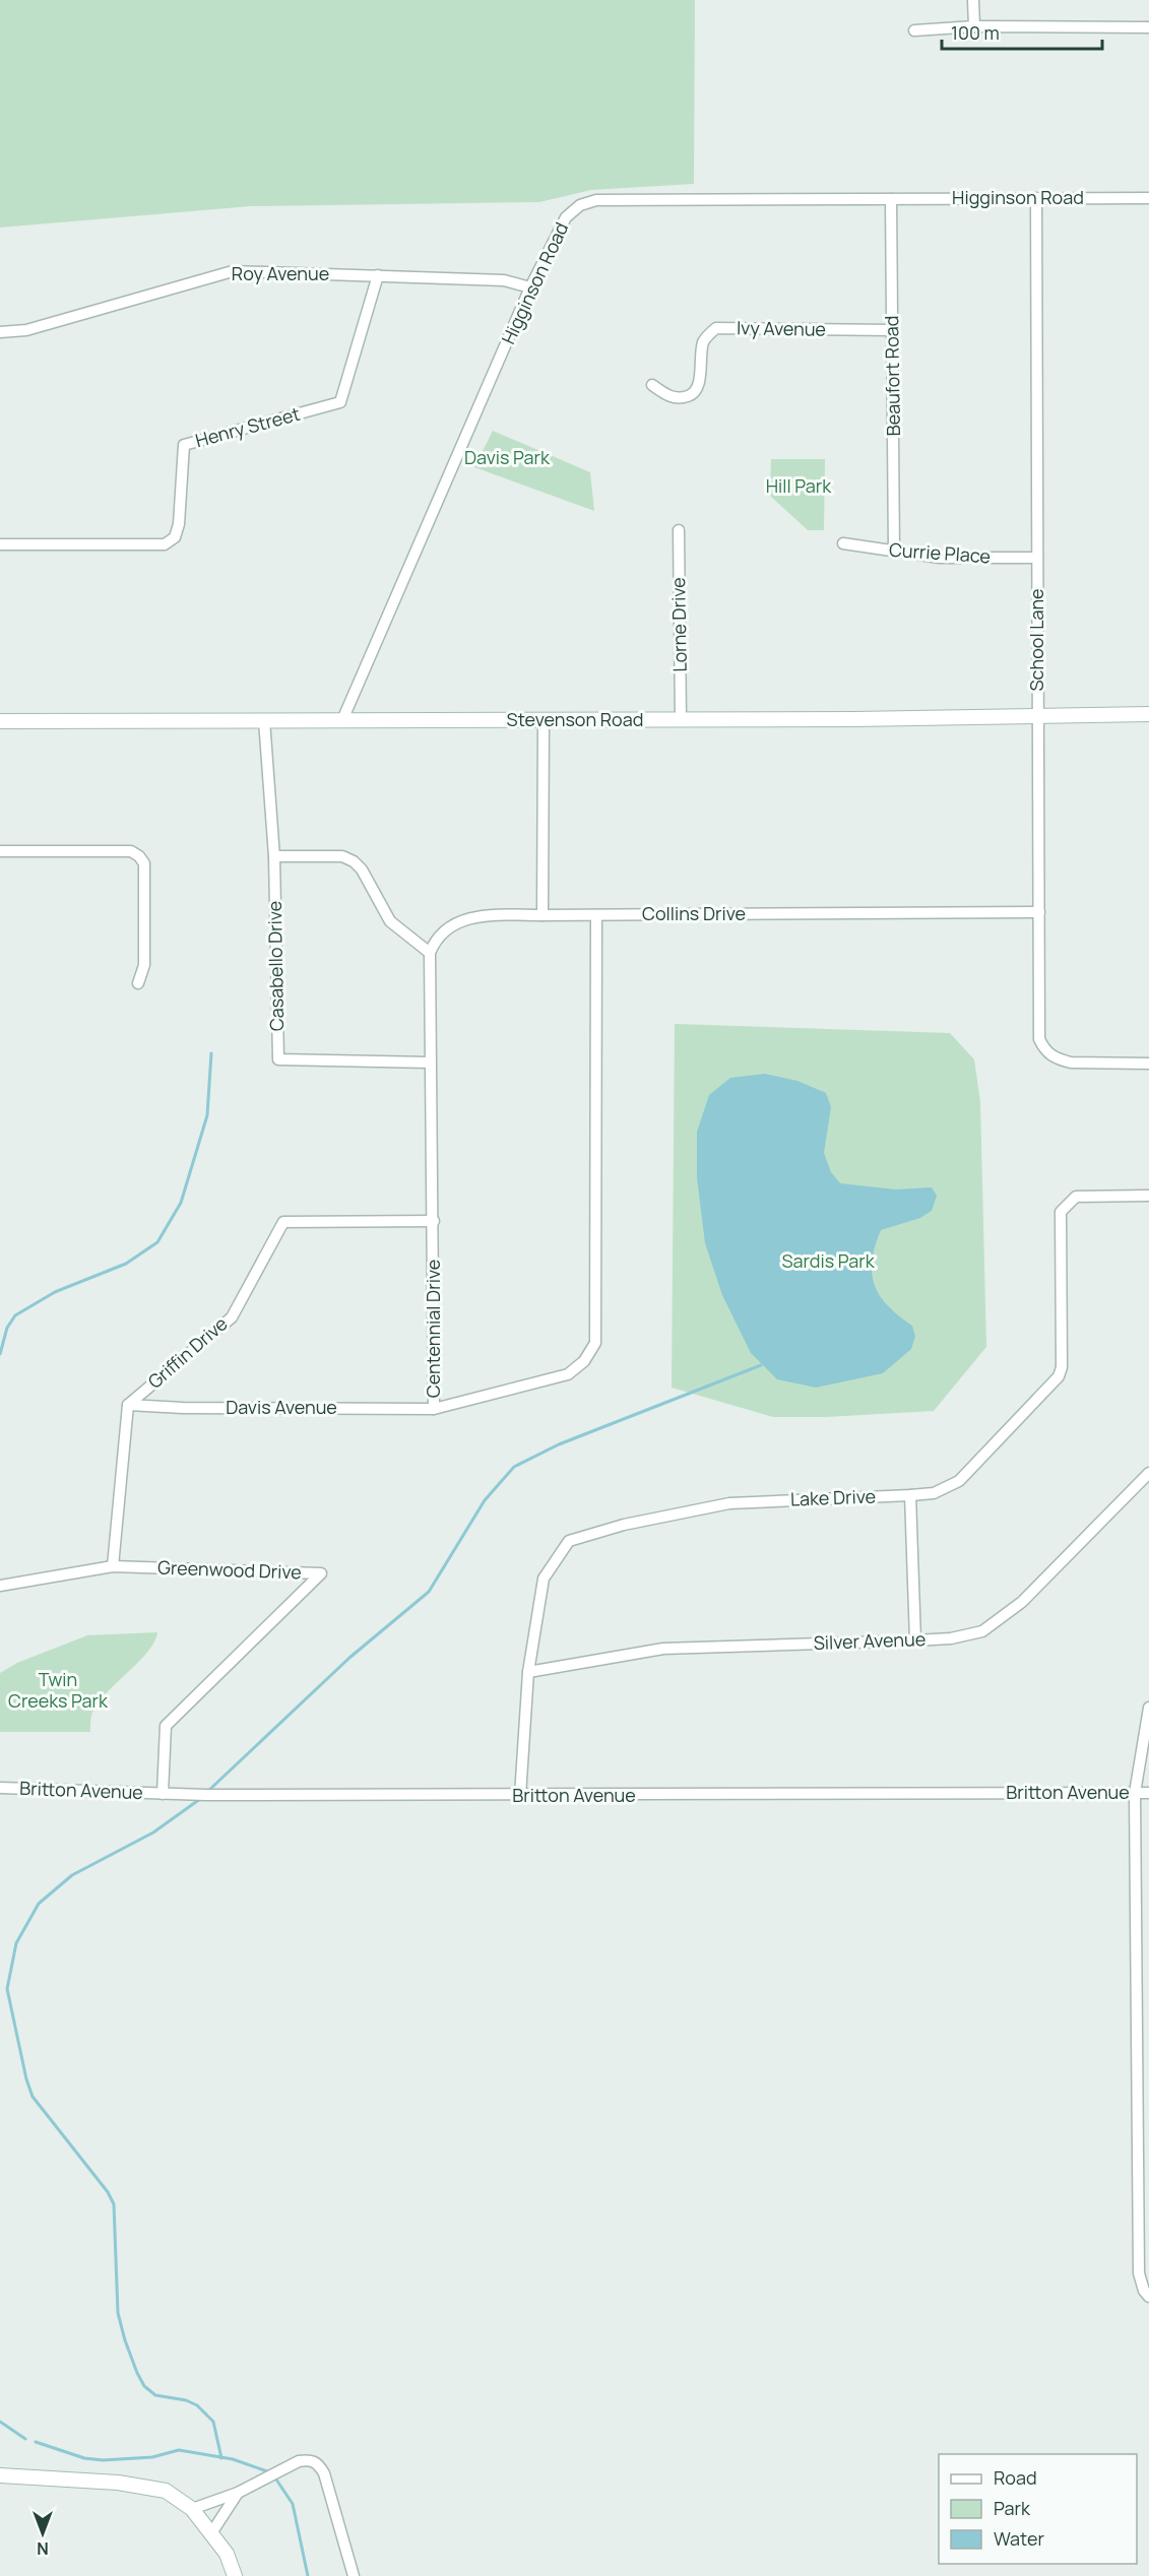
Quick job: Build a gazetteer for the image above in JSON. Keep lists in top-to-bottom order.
{
  "streets": {
    "street": [
      "Higginson Road",
      "Roy Avenue",
      "Ivy Avenue",
      "Beaufort Road",
      "Henry Street",
      "Currie Place",
      "Lorne Drive",
      "School Lane",
      "Stevenson Road",
      "Collins Drive",
      "Casabello Drive",
      "Centennial Drive",
      "Griffin Drive",
      "Davis Avenue",
      "Lake Drive",
      "Greenwood Drive",
      "Silver Avenue",
      "Britton Avenue"
    ]
  },
  "crossings": [
    ["Higginson Road", "Roy Avenue"],
    ["Higginson Road", "Beaufort Road"],
    ["Higginson Road", "School Lane"],
    ["Higginson Road", "Stevenson Road"],
    ["Roy Avenue", "Henry Street"],
    ["Ivy Avenue", "Beaufort Road"],
    ["Beaufort Road", "Currie Place"],
    ["Currie Place", "School Lane"],
    ["Lorne Drive", "Stevenson Road"],
    ["School Lane", "Stevenson Road"],
    ["School Lane", "Collins Drive"],
    ["Stevenson Road", "Casabello Drive"],
    ["Collins Drive", "Centennial Drive"],
    ["Casabello Drive", "Centennial Drive"],
    ["Centennial Drive", "Griffin Drive"],
    ["Centennial Drive", "Davis Avenue"],
    ["Griffin Drive", "Davis Avenue"],
    ["Lake Drive", "Silver Avenue"],
    ["Lake Drive", "Britton Avenue"],
    ["Greenwood Drive", "Britton Avenue"]
  ],
  "parks": [
    "Davis Park",
    "Hill Park",
    "Sardis Park",
    "Twin Creeks Park"
  ],
  "legend": ["Road", "Park", "Water"],
  "scale_bar": "100 m",
  "north": "bottom"
}
